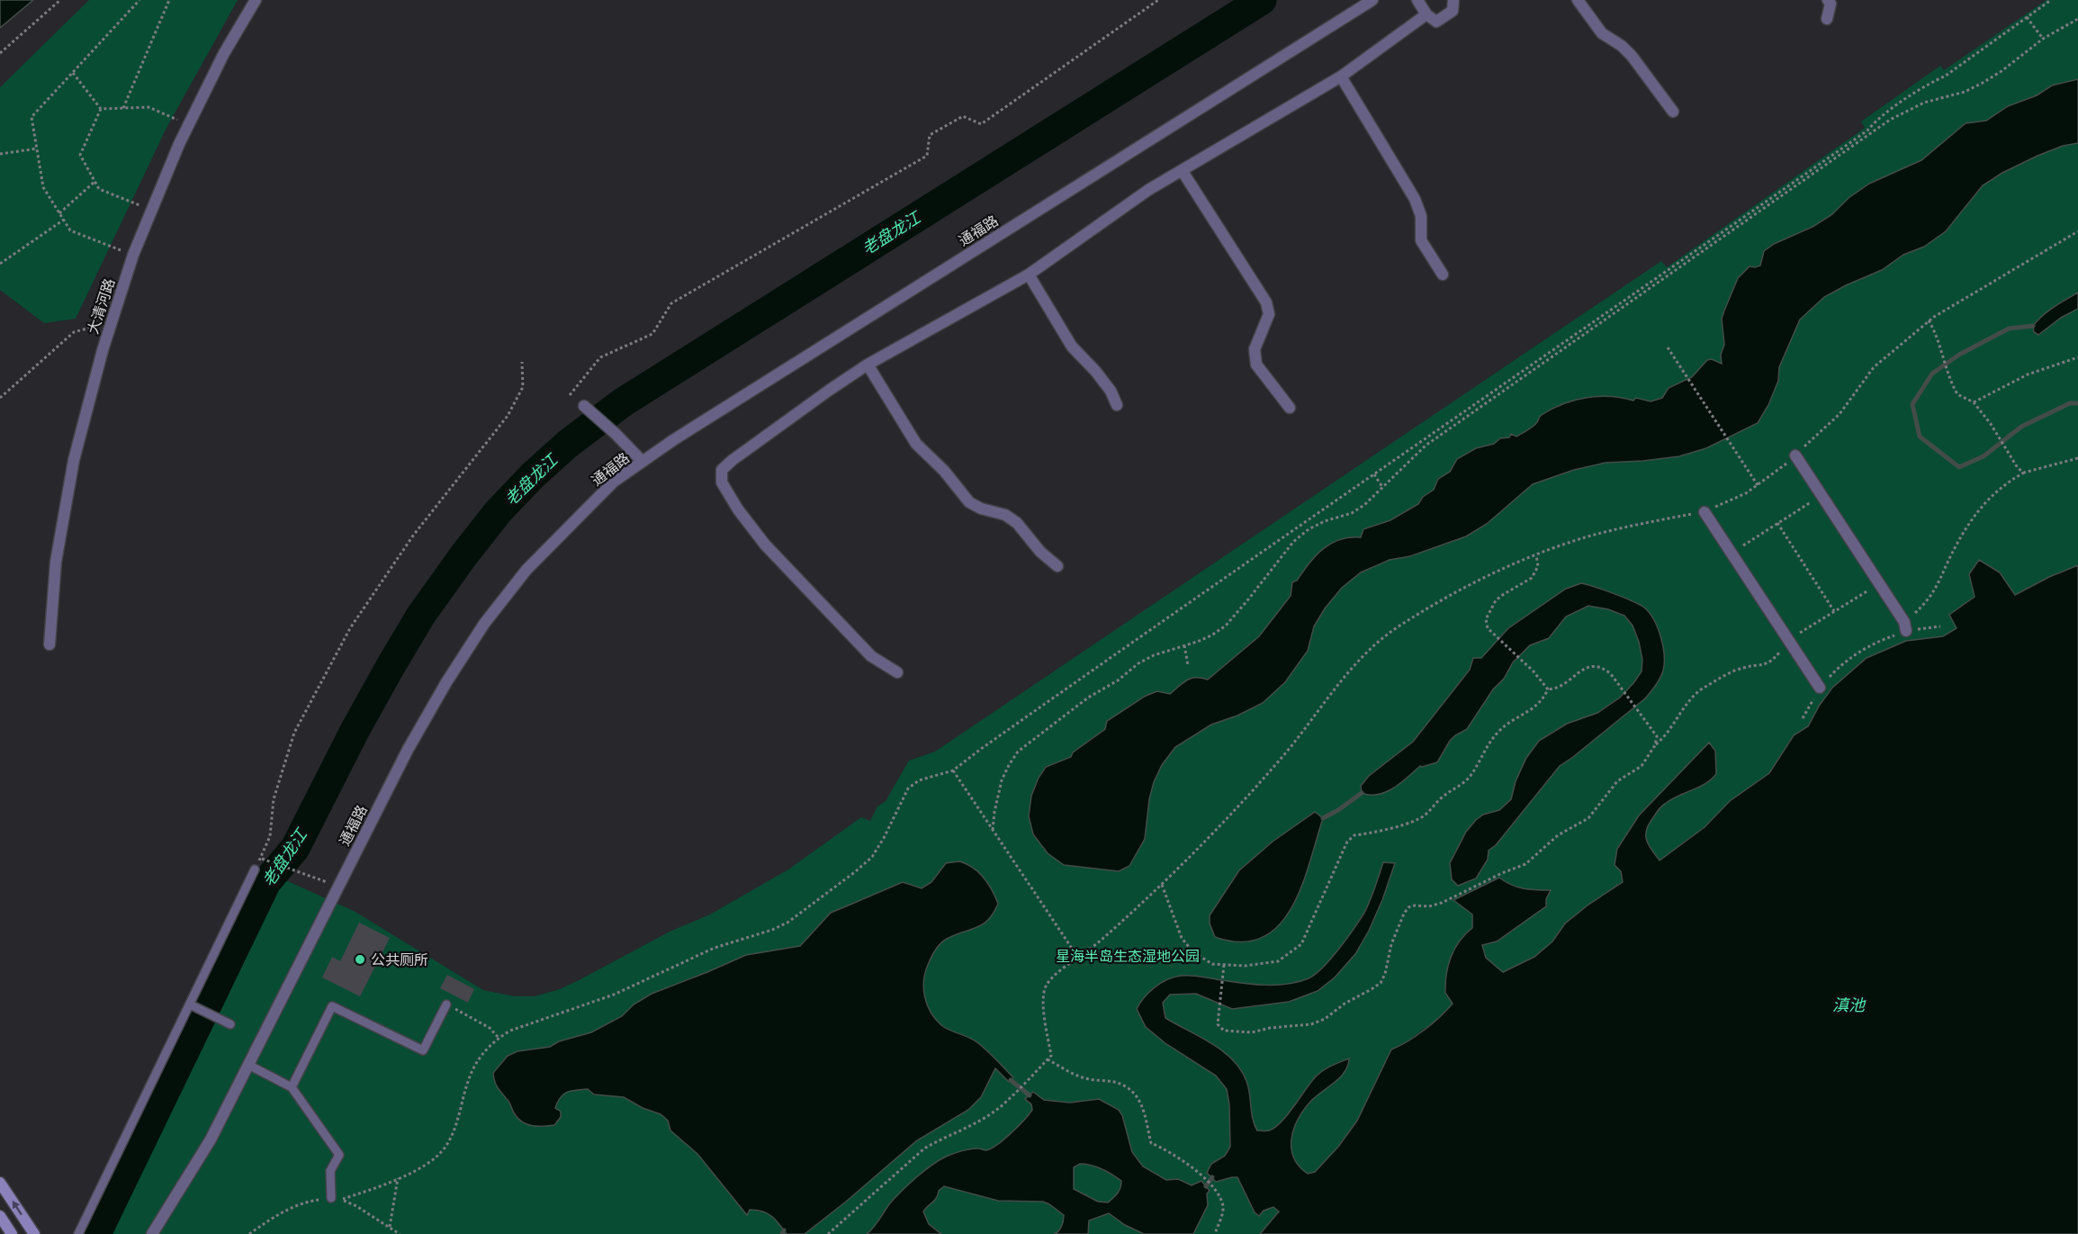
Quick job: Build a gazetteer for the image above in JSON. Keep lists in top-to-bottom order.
{
  "streets": {
    "street": ["通福路", "大清河路"]
  },
  "water": ["老盘龙江", "滇池"],
  "parks": ["星海半岛生态湿地公园"],
  "places": ["公共厕所"]
}
